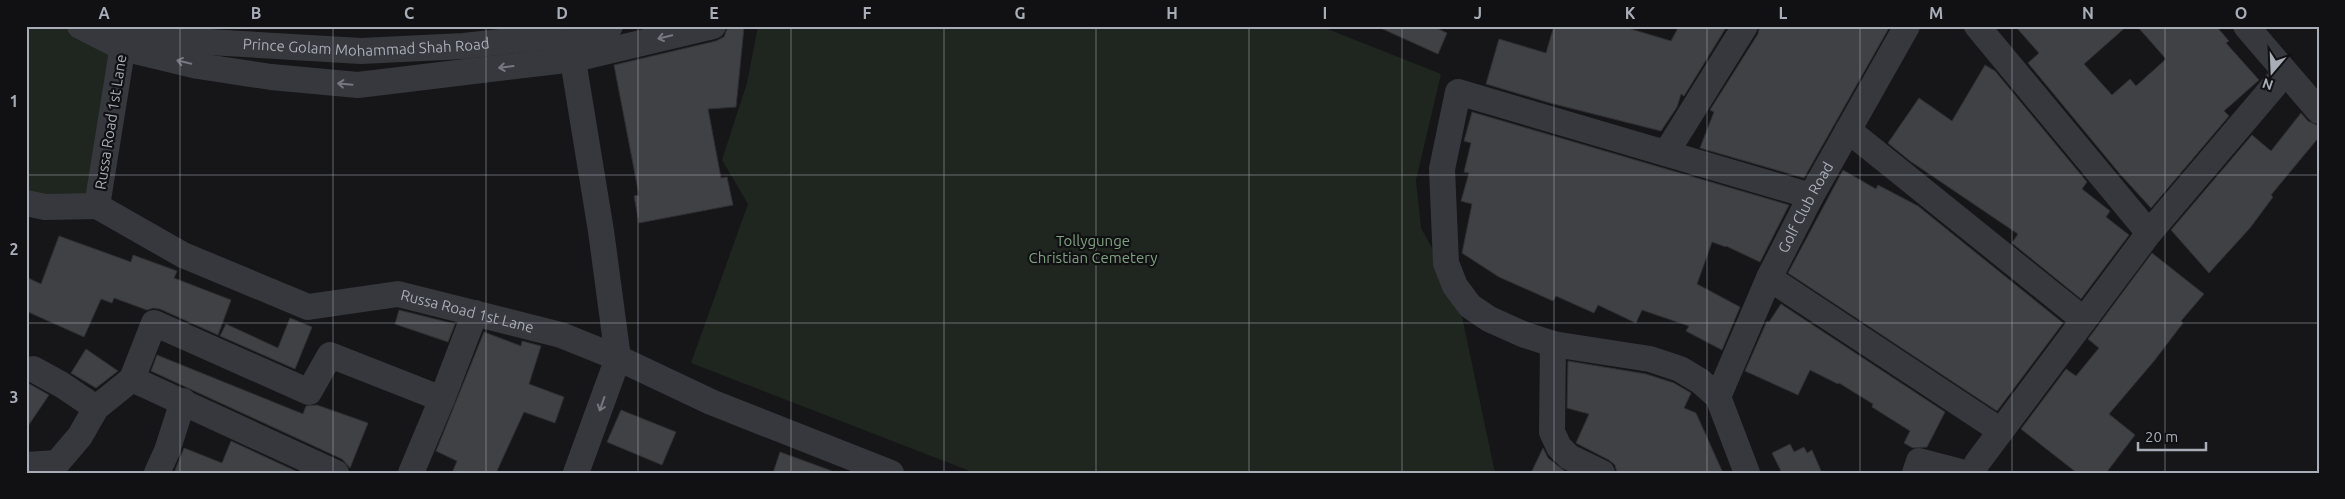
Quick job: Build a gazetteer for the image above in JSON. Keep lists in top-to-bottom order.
{
  "streets": {
    "street": ["Prince Golam Mohammad Shah Road", "Russa Road 1st Lane", "Golf Club Road"]
  },
  "crossings": [
    ["Prince Golam Mohammad Shah Road", "Russa Road 1st Lane"]
  ],
  "parks": ["Tollygunge Christian Cemetery"],
  "scale_bar": "20 m",
  "north": "bottom",
  "grid": {
    "columns": [
      "A",
      "B",
      "C",
      "D",
      "E",
      "F",
      "G",
      "H",
      "I",
      "J",
      "K",
      "L",
      "M",
      "N",
      "O"
    ],
    "rows": ["1", "2", "3"]
  }
}
